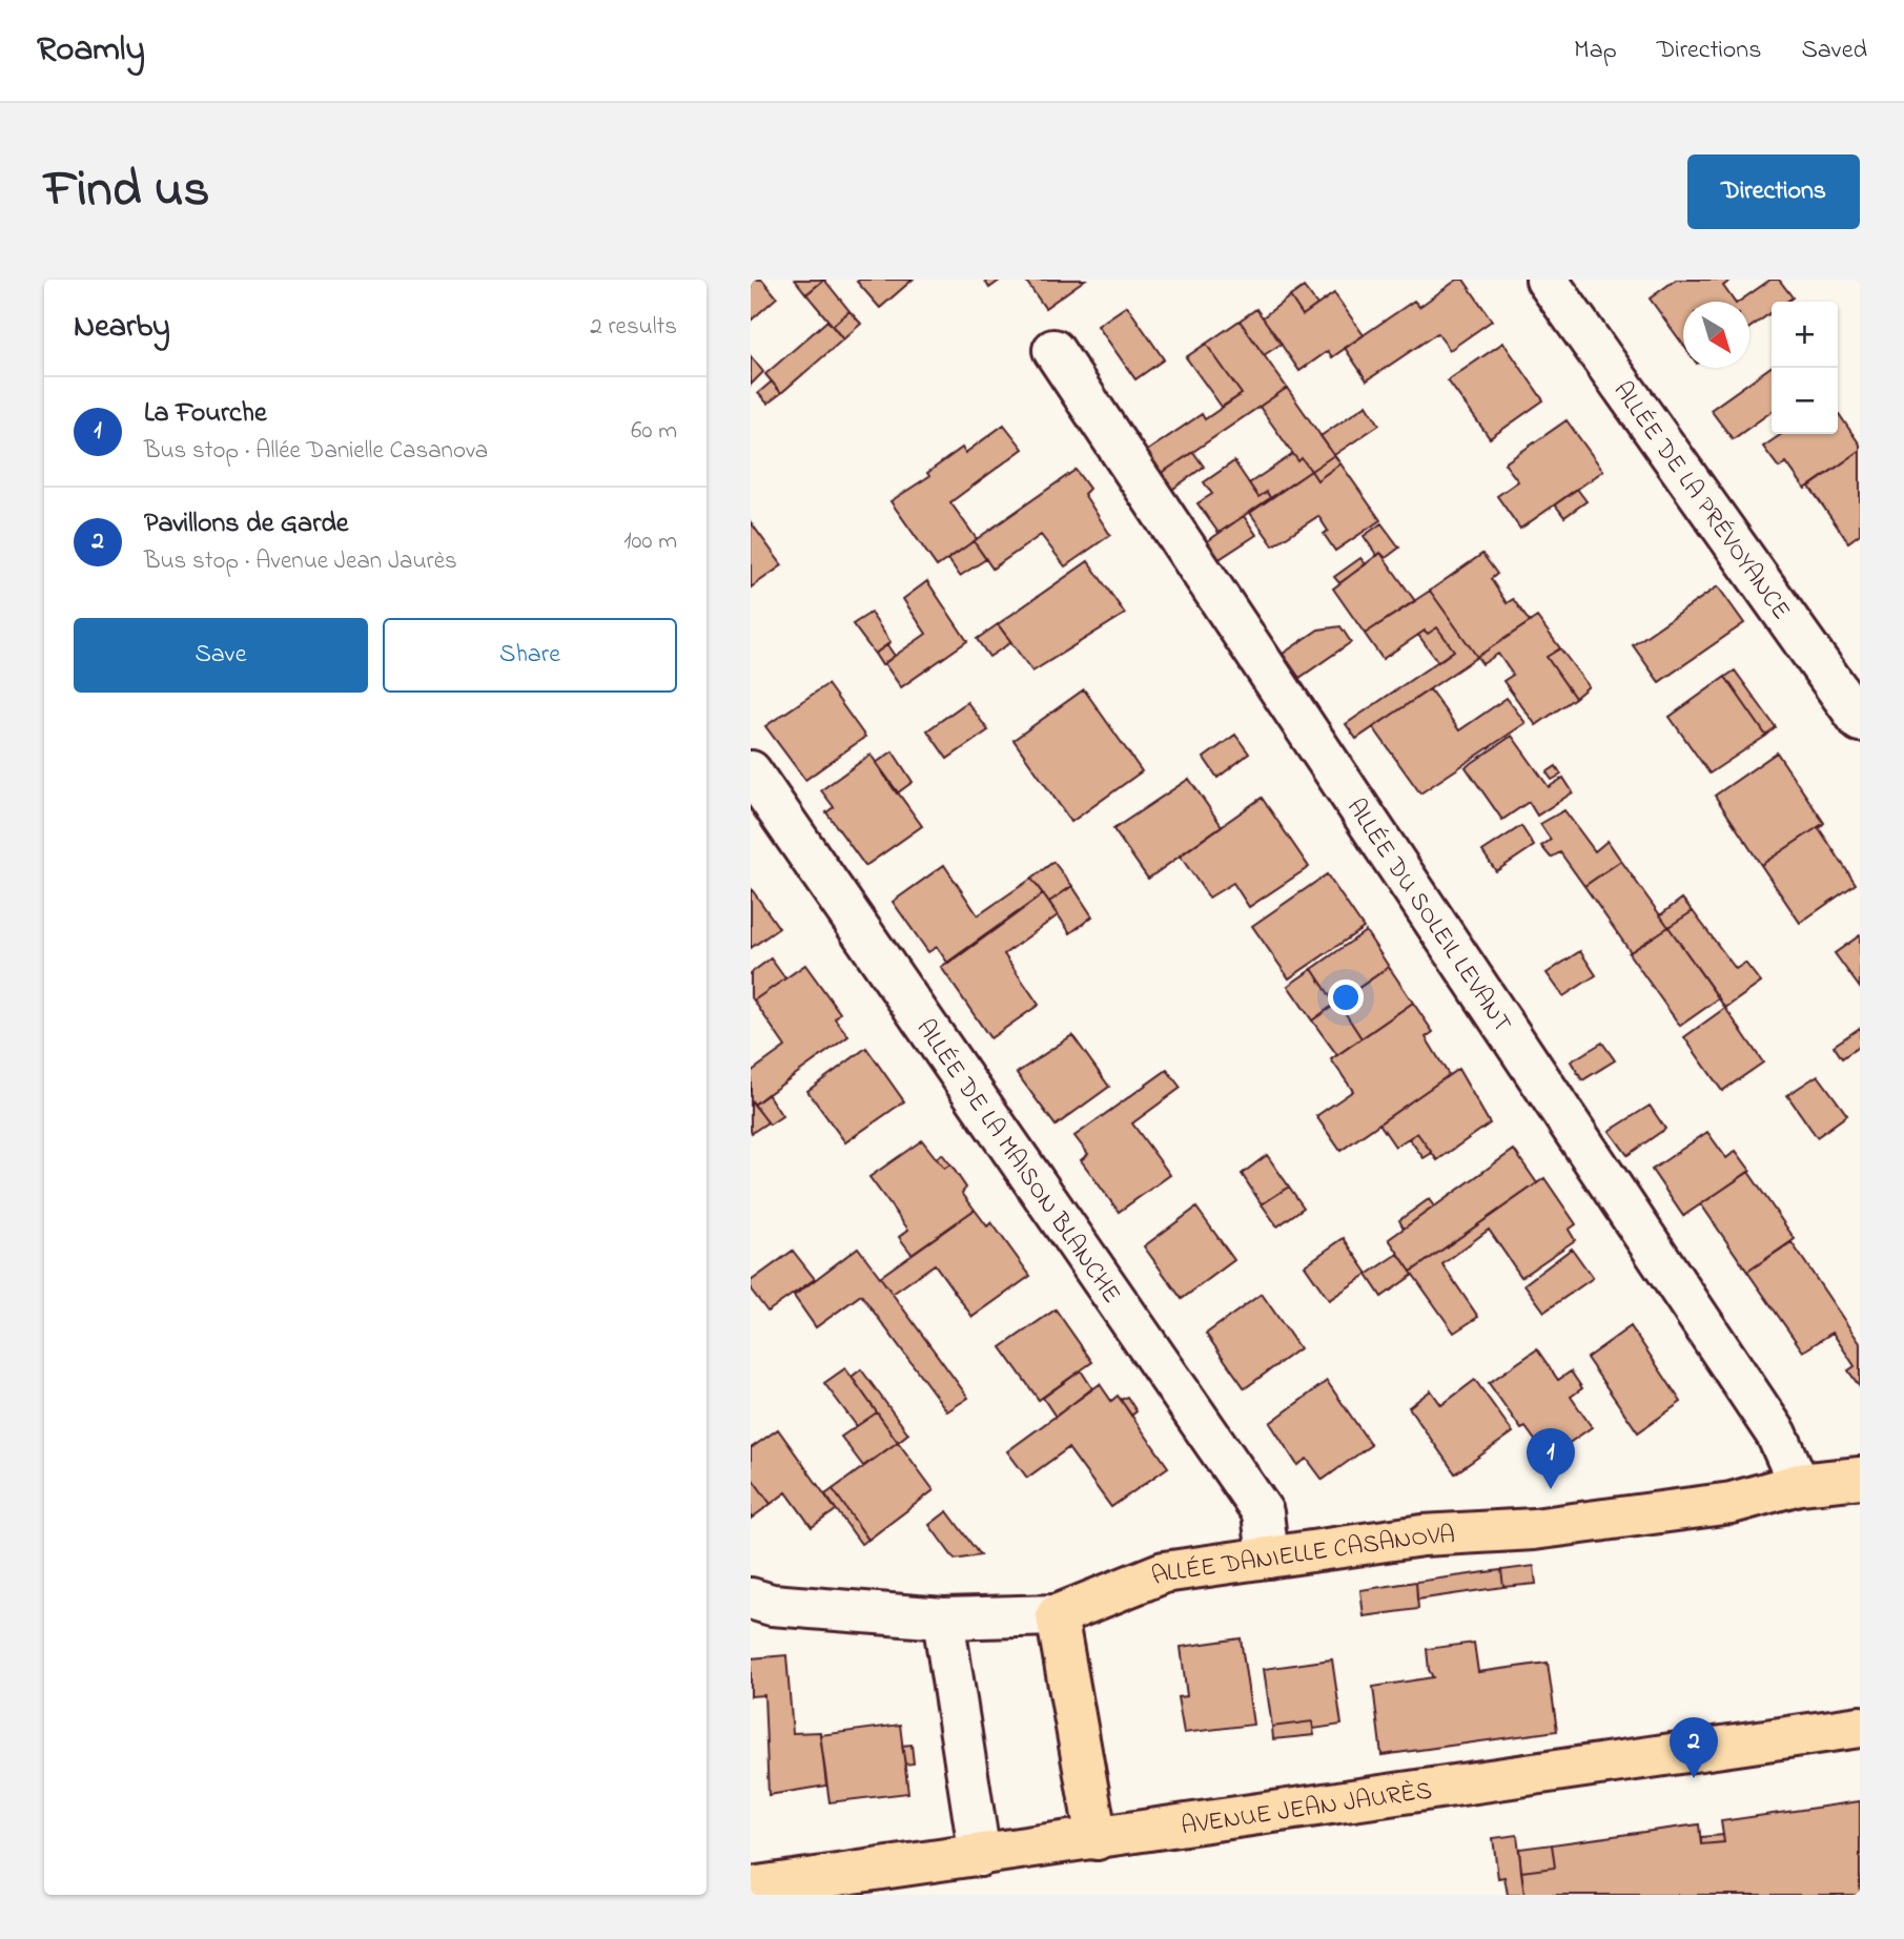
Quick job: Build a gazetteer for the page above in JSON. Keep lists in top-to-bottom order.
{
  "streets": {
    "main road": ["ALLÉE DANIELLE CASANOVA", "AVENUE JEAN JAURÈS"],
    "street": ["ALLÉE DE LA PRÉVOYANCE", "ALLÉE DU SOLEIL LEVANT", "ALLÉE DE LA MAISON BLANCHE"]
  },
  "crossings": [
    ["ALLÉE DU SOLEIL LEVANT", "ALLÉE DANIELLE CASANOVA"],
    ["ALLÉE DE LA MAISON BLANCHE", "ALLÉE DANIELLE CASANOVA"]
  ],
  "north": "bottom right",
  "page": {
    "header": "Roamly",
    "nav": ["Map", "Directions", "Saved"],
    "title": "Find us",
    "buttons": [
      "Directions",
      ["Save", "Share"]
    ],
    "heading": ["Nearby", "2 results"],
    "map_buttons": ["+", "−"],
    "list": [
      {
        "mark": "1",
        "name": "La Fourche",
        "note": "Bus stop · Allée Danielle Casanova",
        "value": "60 m"
      },
      {
        "mark": "2",
        "name": "Pavillons de Garde",
        "note": "Bus stop · Avenue Jean Jaurès",
        "value": "100 m"
      }
    ],
    "pins": ["1", "2"]
  }
}
